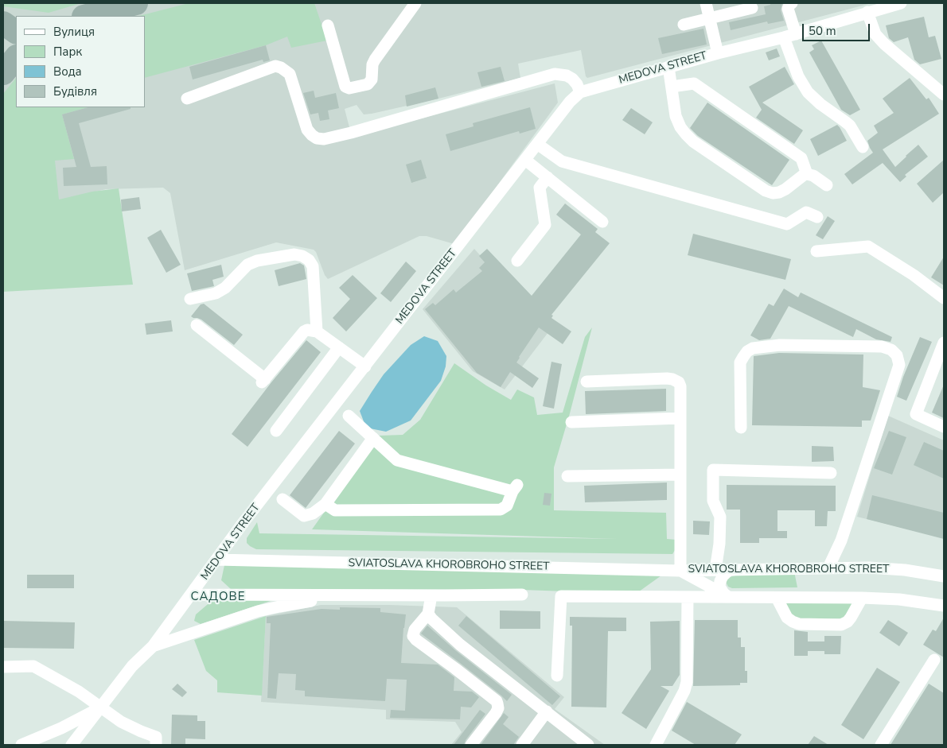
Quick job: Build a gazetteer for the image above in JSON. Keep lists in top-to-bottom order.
{
  "streets": {
    "street": ["MEDOVA STREET", "SVIATOSLAVA KHOROBROHO STREET"]
  },
  "crossings": [
    ["MEDOVA STREET", "SVIATOSLAVA KHOROBROHO STREET"]
  ],
  "districts": ["САДОВЕ"],
  "legend": [
    "Вулиця",
    "Парк",
    "Вода",
    "Будівля"
  ],
  "scale_bar": "50 m"
}
